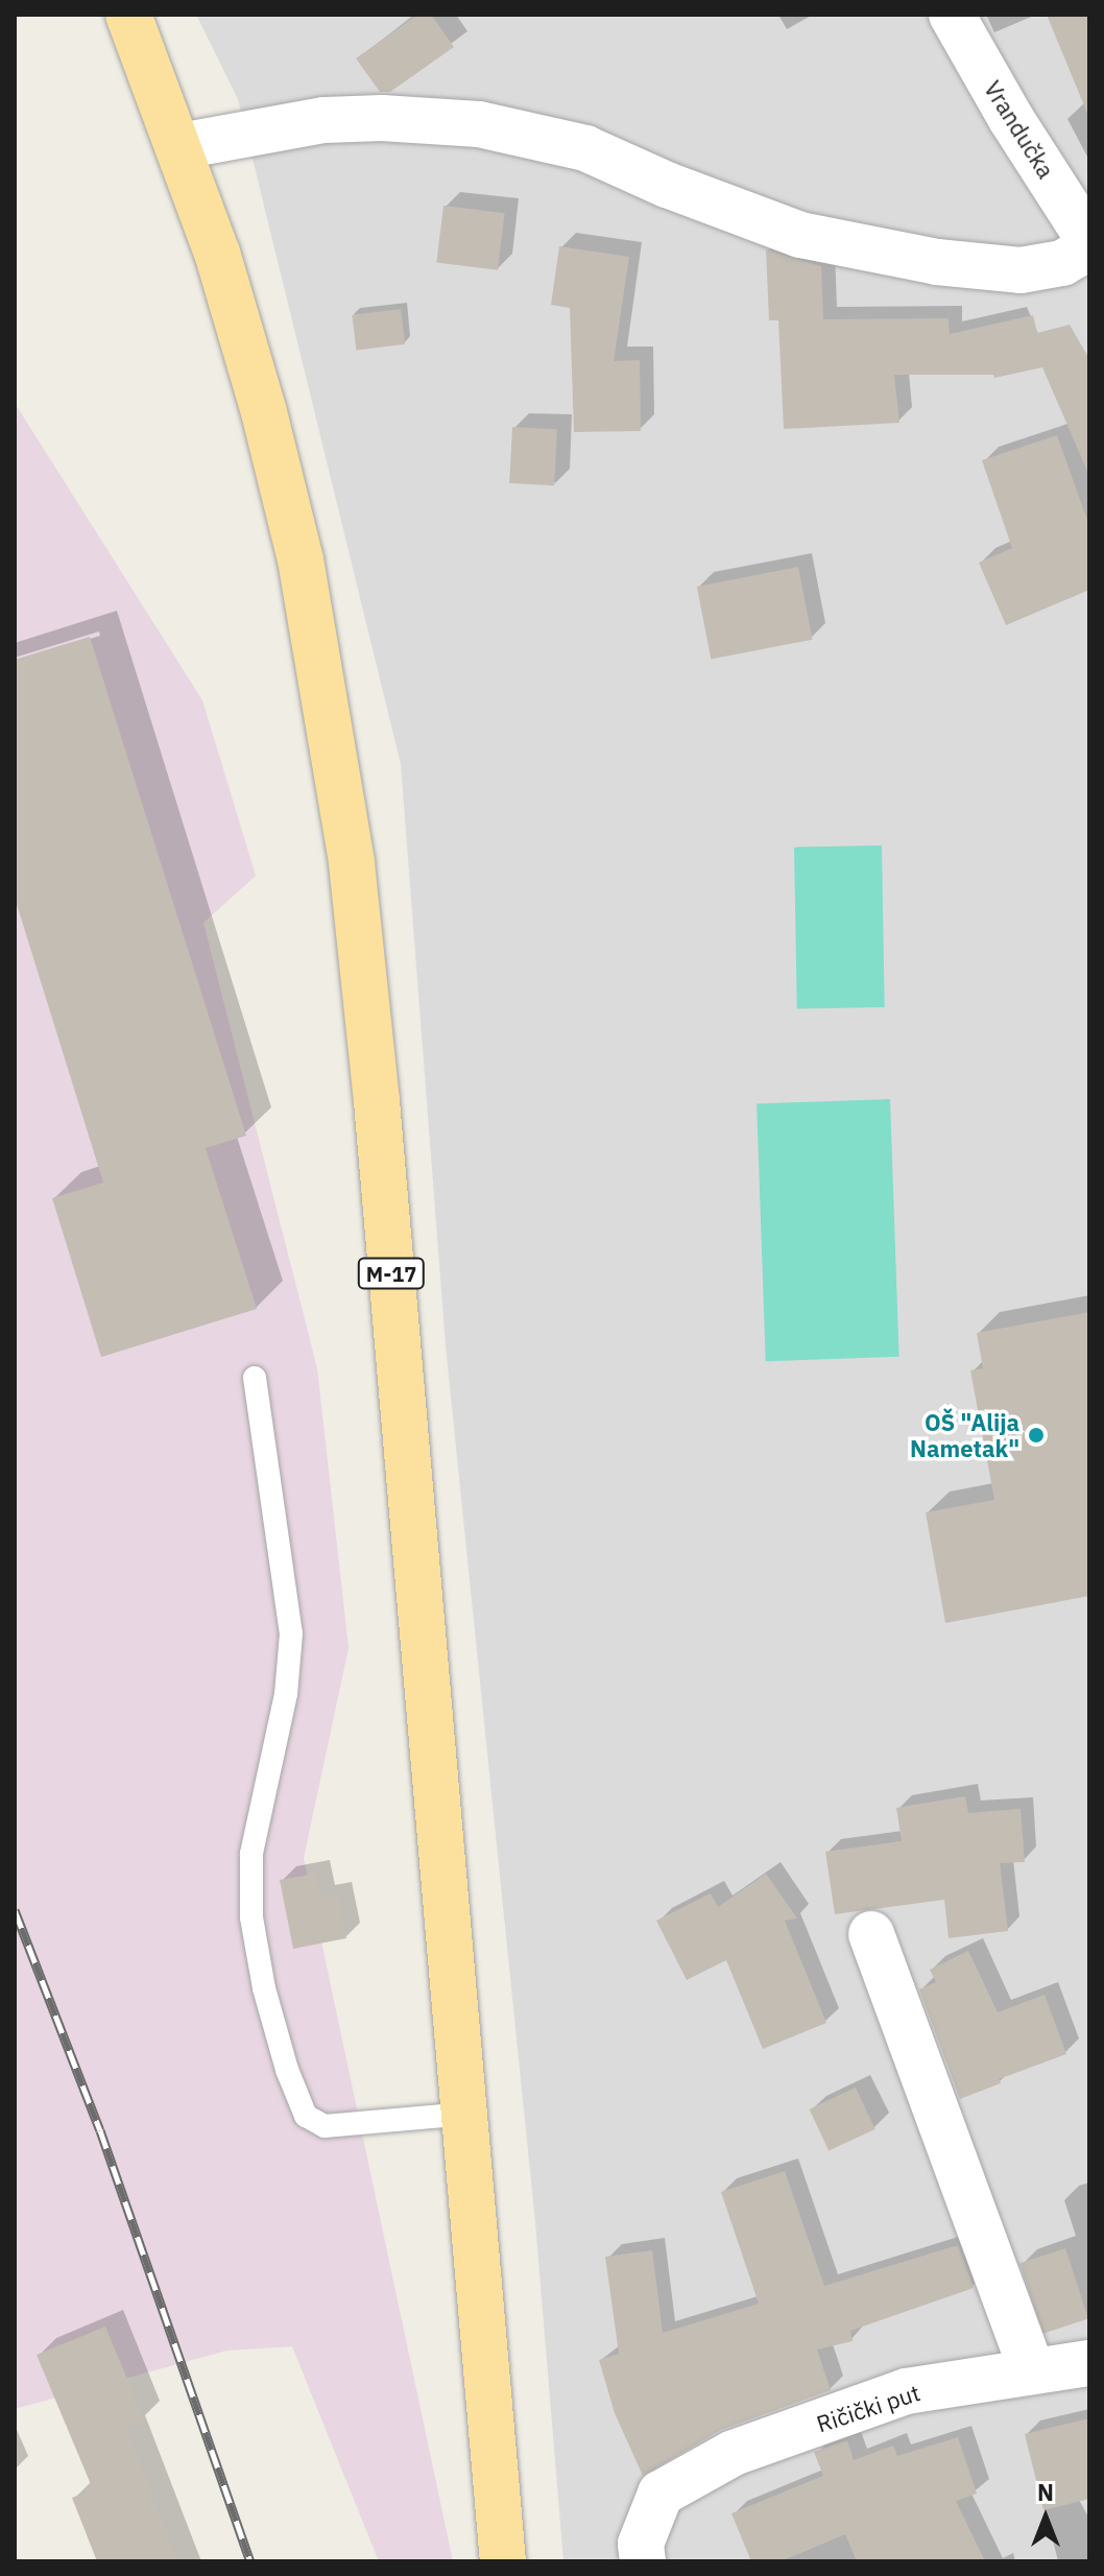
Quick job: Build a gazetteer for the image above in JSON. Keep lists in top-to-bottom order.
{
  "streets": {
    "main road": ["M-17"],
    "street": ["Vrandučka", "Ričički put"]
  },
  "places": ["OŠ \"Alija Nametak\""],
  "north": "top"
}
